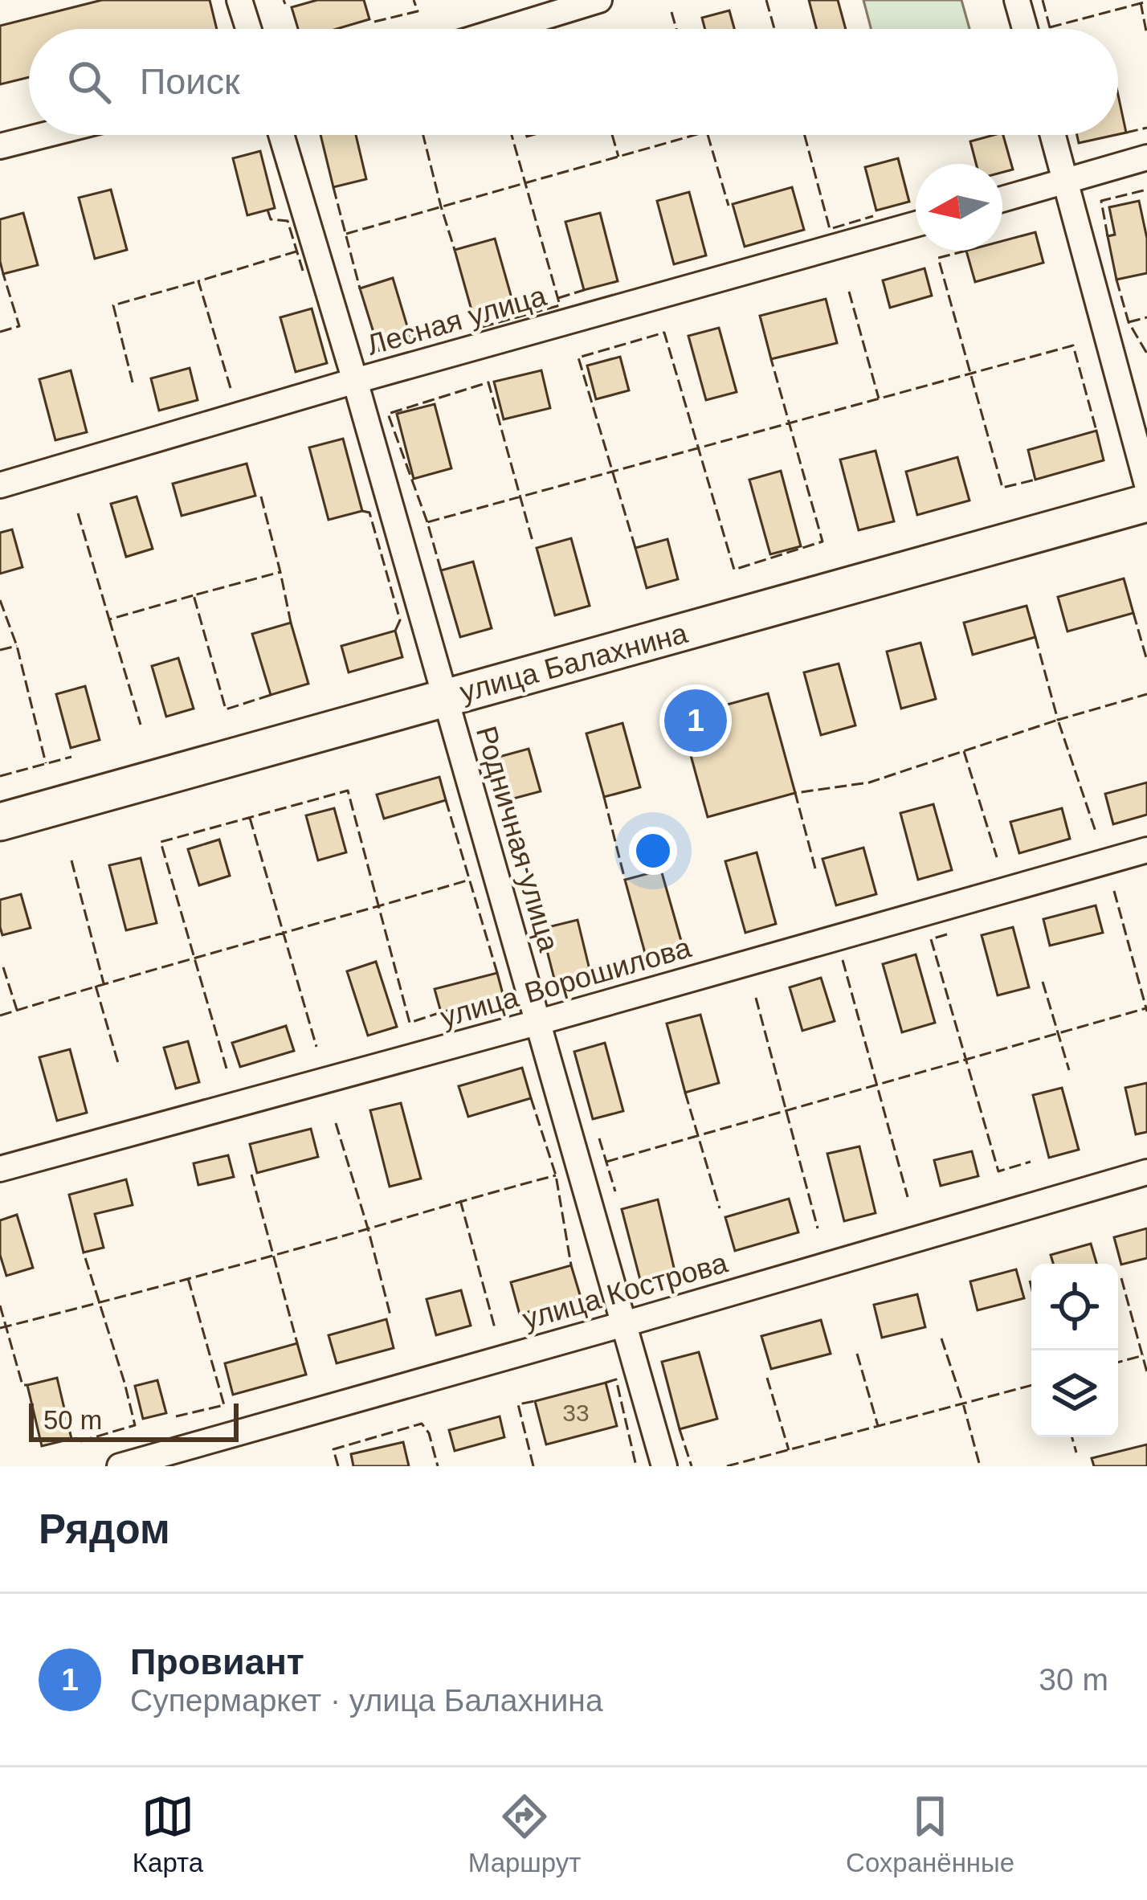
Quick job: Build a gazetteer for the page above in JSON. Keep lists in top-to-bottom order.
{
  "streets": {
    "street": [
      "Лесная улица",
      "улица Балахнина",
      "Родничная улица",
      "улица Ворошилова",
      "улица Кострова"
    ]
  },
  "crossings": [
    ["Лесная улица", "Родничная улица"],
    ["улица Балахнина", "Родничная улица"],
    ["Родничная улица", "улица Ворошилова"],
    ["Родничная улица", "улица Кострова"]
  ],
  "house_numbers": ["33"],
  "scale_bar": "50 m",
  "north": "left",
  "page": {
    "search": "Поиск",
    "pins": "1",
    "scale": "50 m",
    "heading": "Рядом",
    "list": [
      {
        "mark": "1",
        "name": "Провиант",
        "note": "Супермаркет · улица Балахнина",
        "value": "30 m"
      }
    ],
    "nav": ["Карта", "Маршрут", "Сохранённые"]
  }
}
